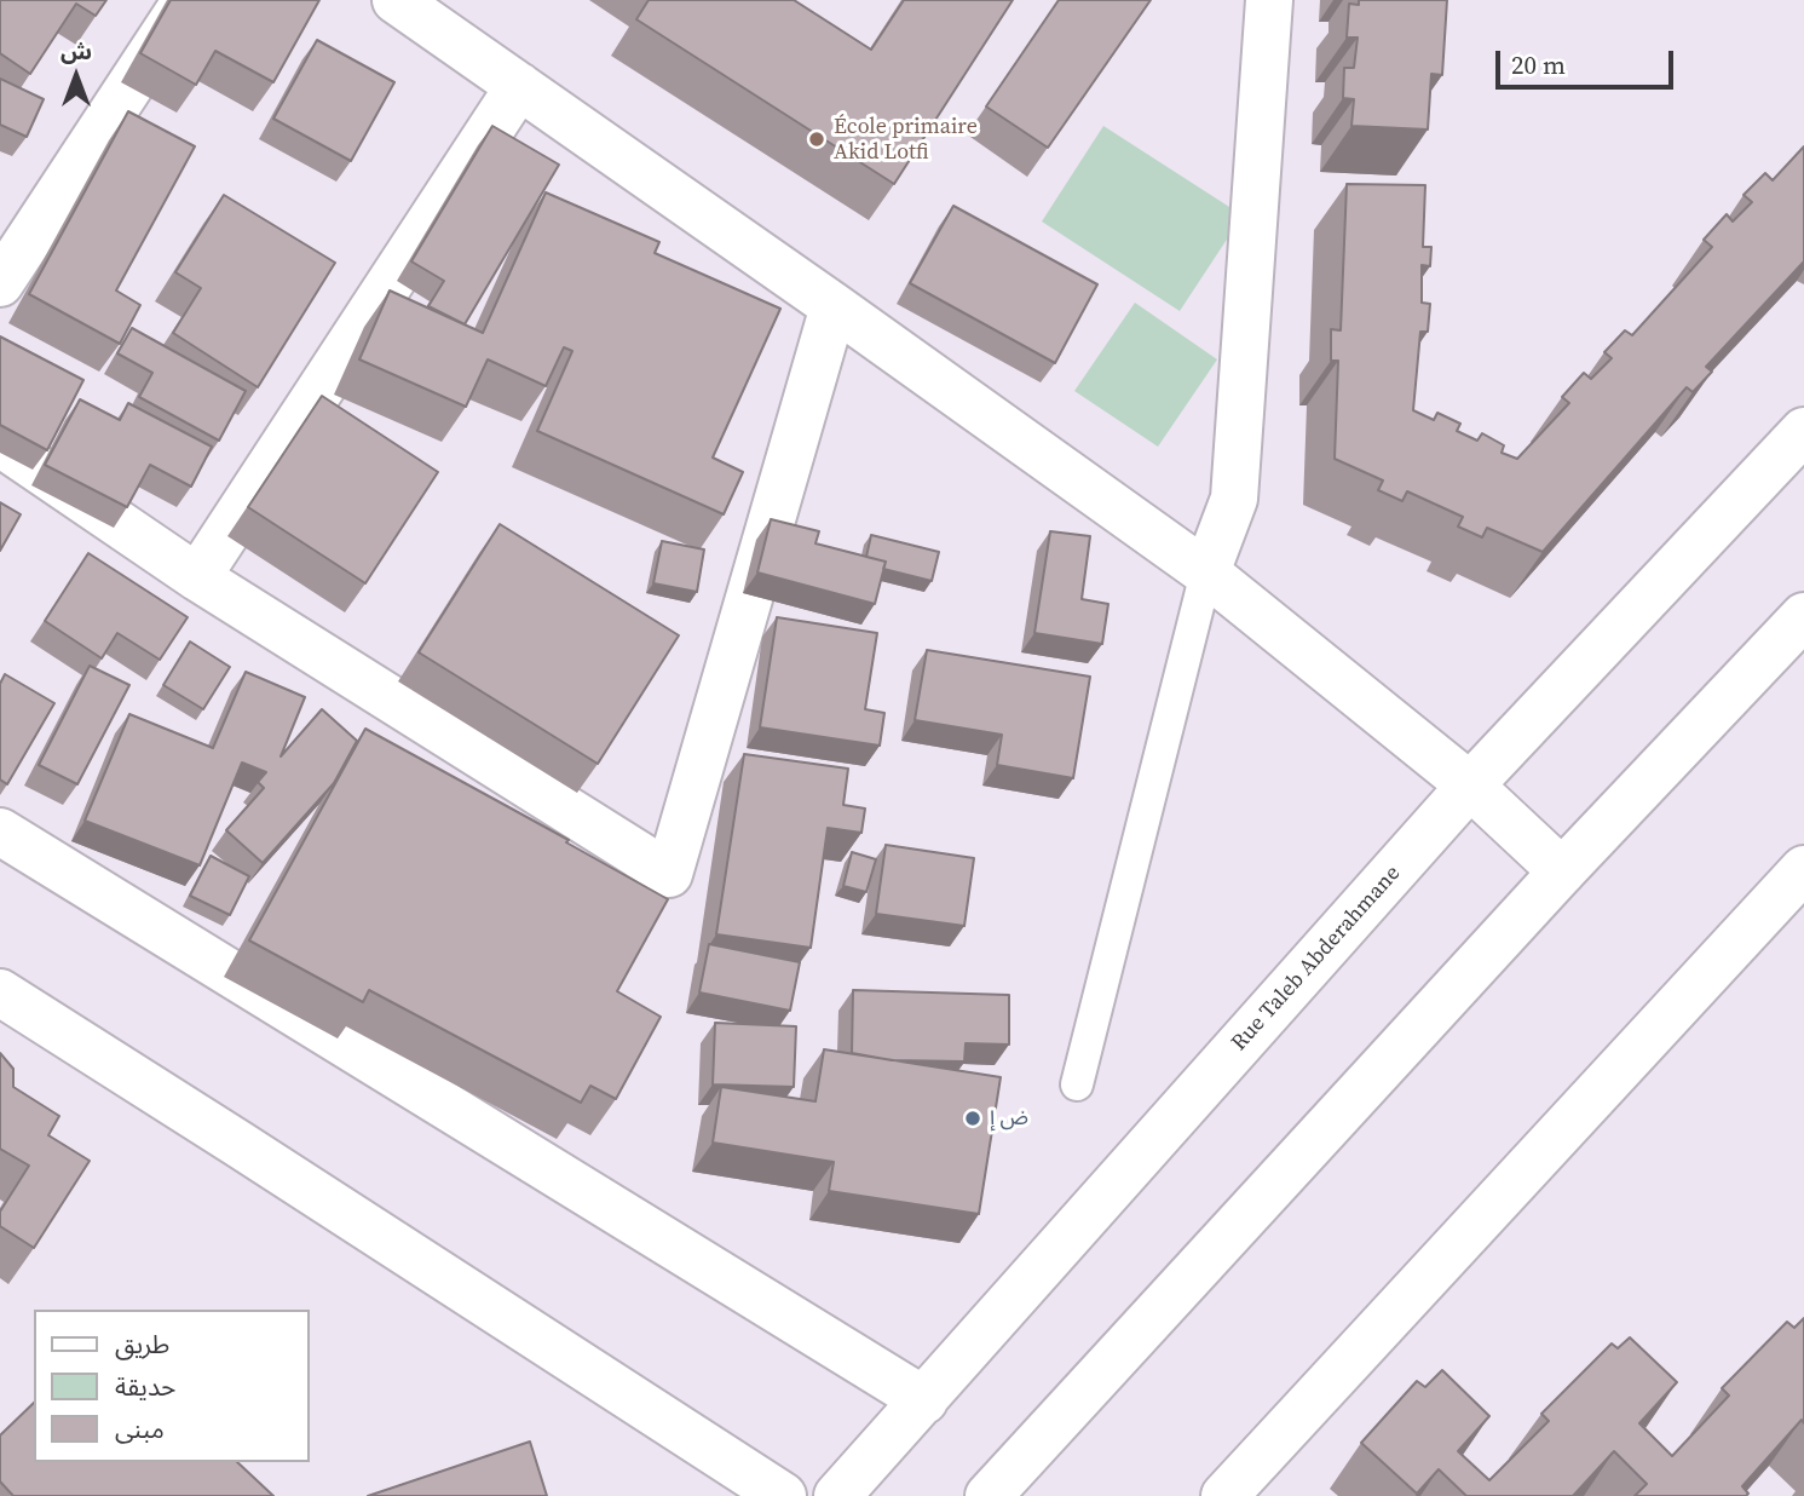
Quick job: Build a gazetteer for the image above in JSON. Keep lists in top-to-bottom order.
{
  "streets": {
    "street": ["Rue Taleb Abderahmane"]
  },
  "places": ["École primaire Akid Lotfi", "ض إ"],
  "legend": ["طريق", "حديقة", "مبنى"],
  "scale_bar": "20 m",
  "north": "top"
}
